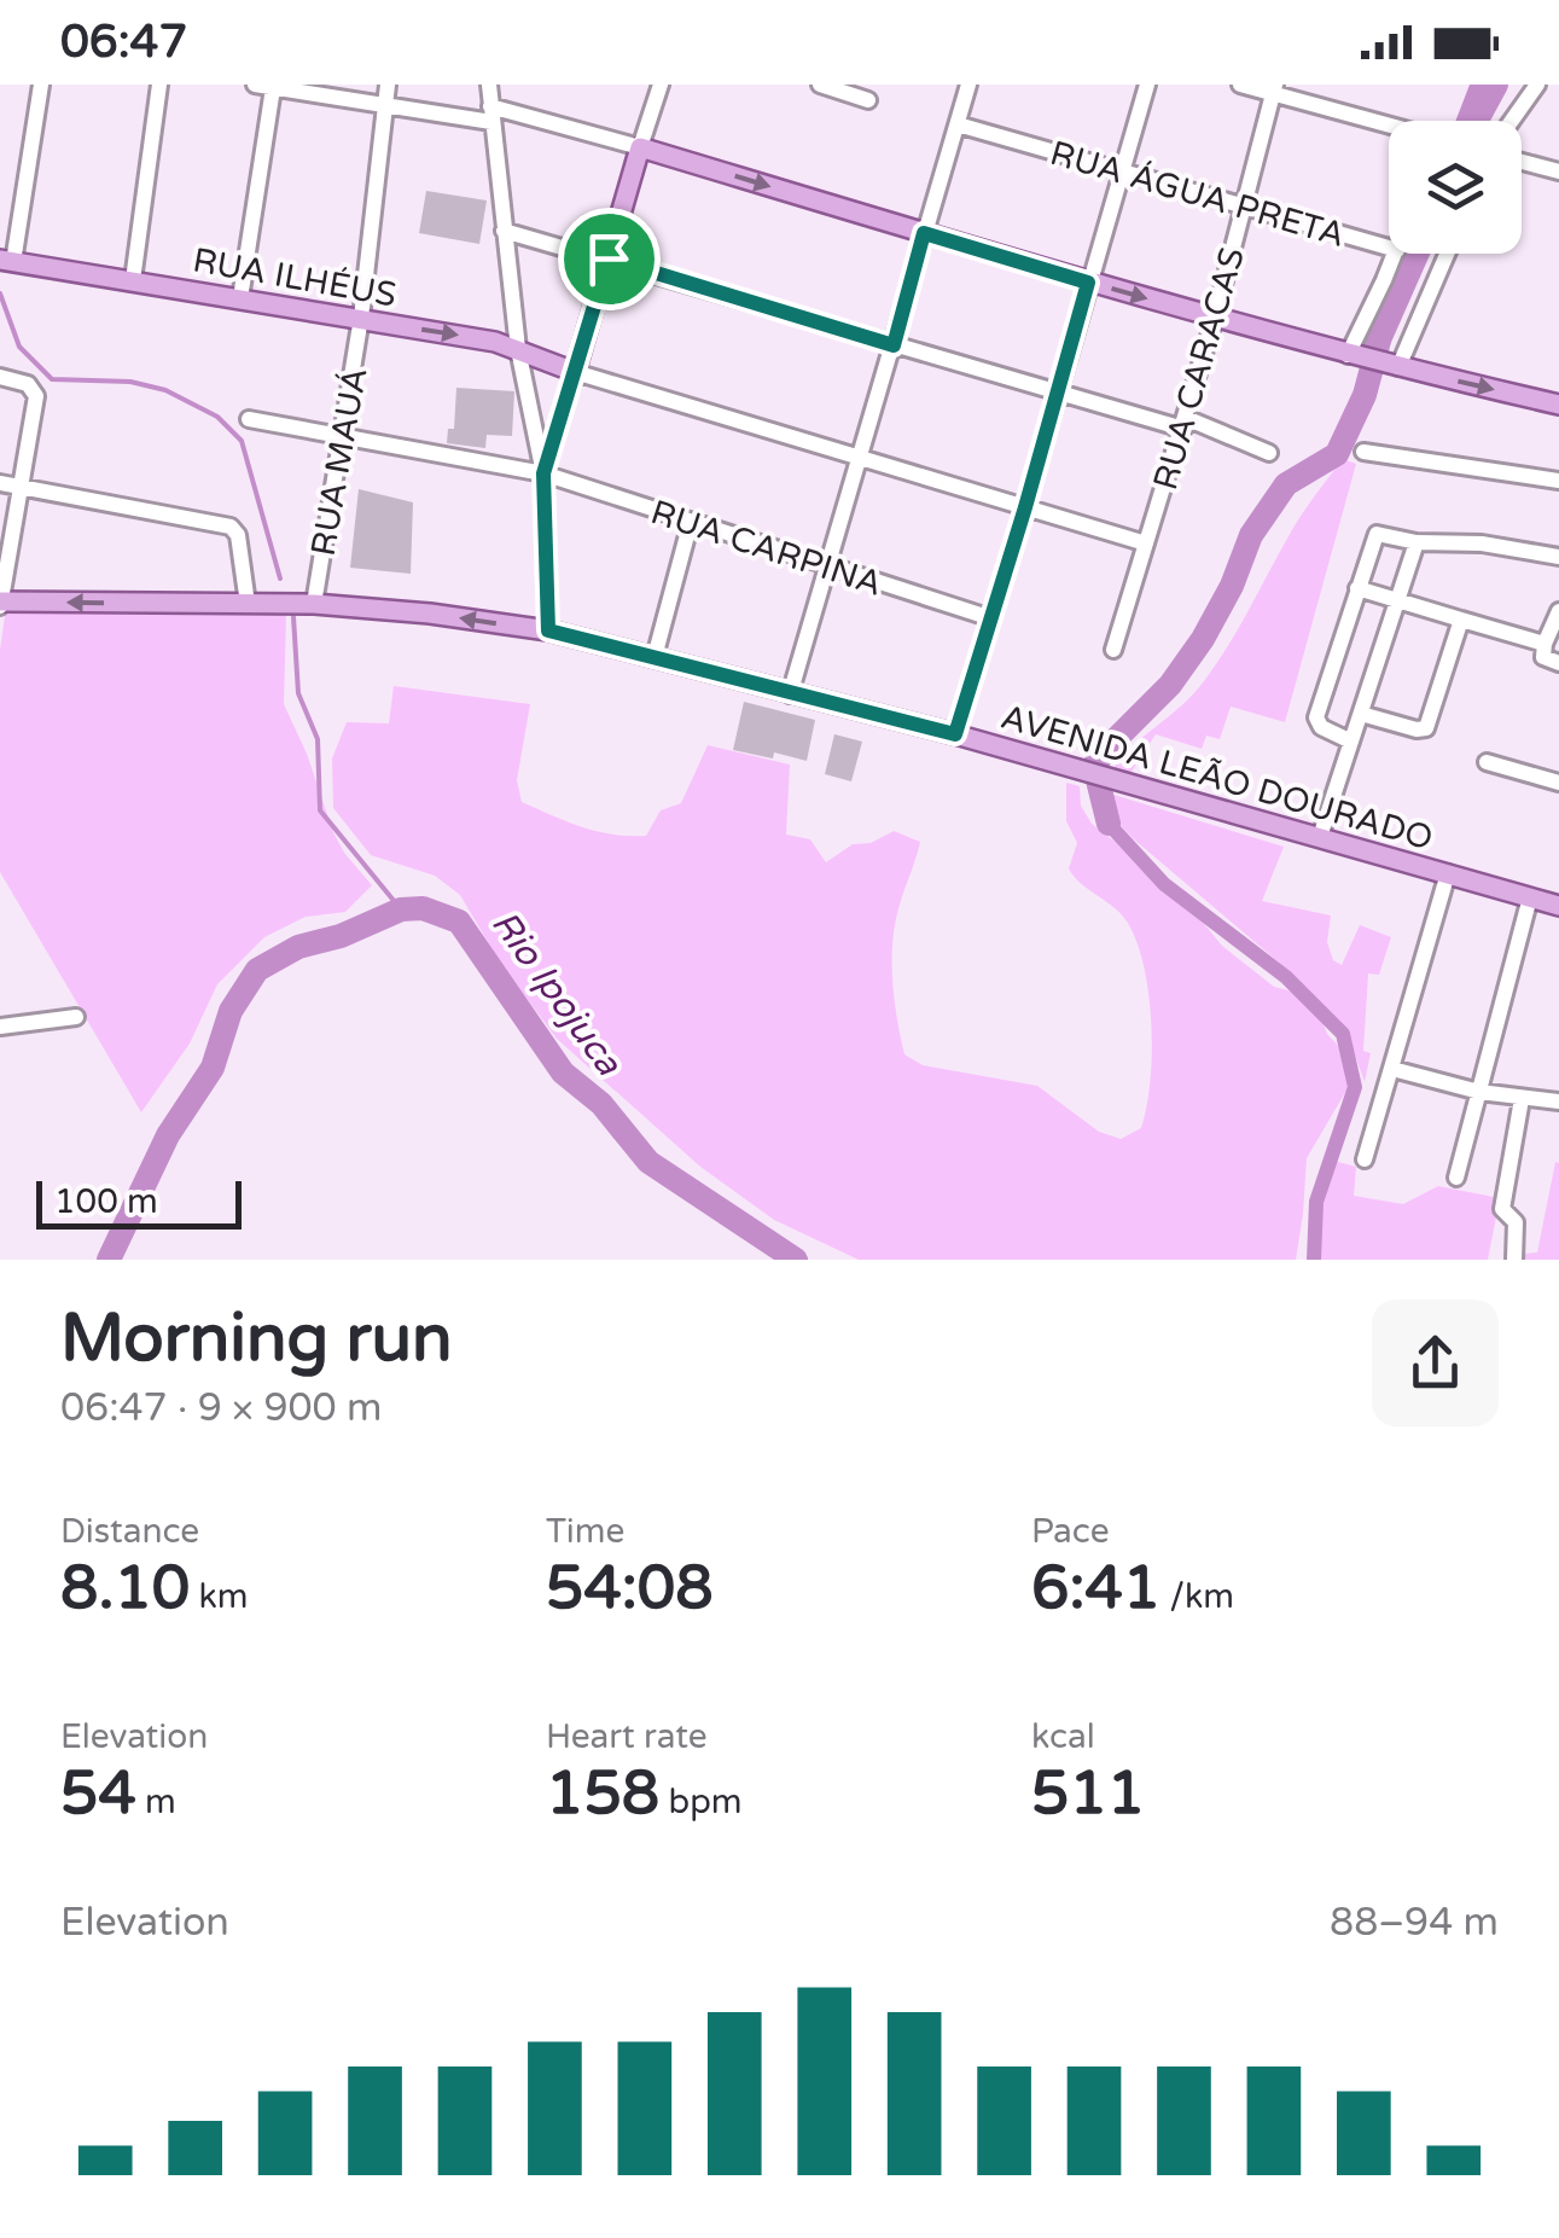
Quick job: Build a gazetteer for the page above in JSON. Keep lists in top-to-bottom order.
{
  "streets": {
    "main road": ["RUA ILHÉUS", "AVENIDA LEÃO DOURADO"],
    "street": [
      "RUA ÁGUA PRETA",
      "RUA CARACAS",
      "RUA MAUÁ",
      "RUA CARPINA"
    ]
  },
  "crossings": [
    ["RUA ÁGUA PRETA", "RUA CARACAS"],
    ["RUA ILHÉUS", "RUA MAUÁ"],
    ["RUA MAUÁ", "RUA CARPINA"],
    ["RUA MAUÁ", "AVENIDA LEÃO DOURADO"]
  ],
  "water": ["Rio Ipojuca"],
  "scale_bar": "100 m",
  "page": {
    "status": "06:47",
    "scale": "100 m",
    "heading": ["Morning run", "06:47 · 9 × 900 m"],
    "stats": [
      ["Distance", "8.10 km"],
      ["Time", "54:08"],
      ["Pace", "6:41 /km"],
      ["Elevation", "54 m"],
      ["Heart rate", "158 bpm"],
      ["kcal", "511"]
    ],
    "chart": ["Elevation", "88–94 m"]
  }
}
